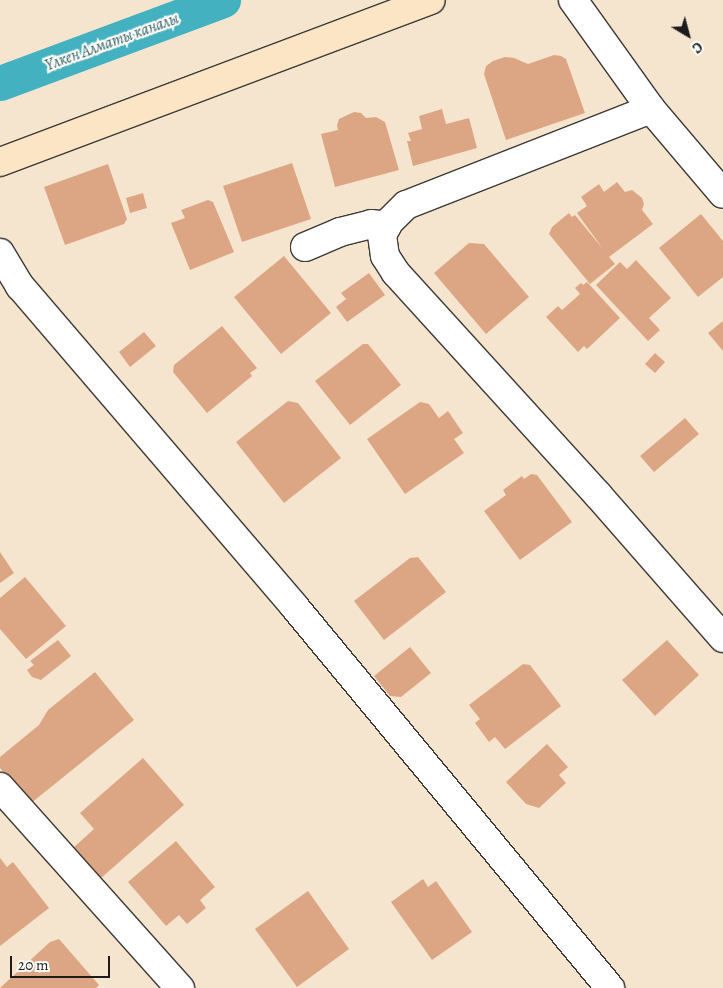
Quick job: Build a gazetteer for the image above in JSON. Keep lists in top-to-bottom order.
{
  "water": ["Үлкен Алматы каналы"],
  "scale_bar": "20 m",
  "north": "bottom right"
}
